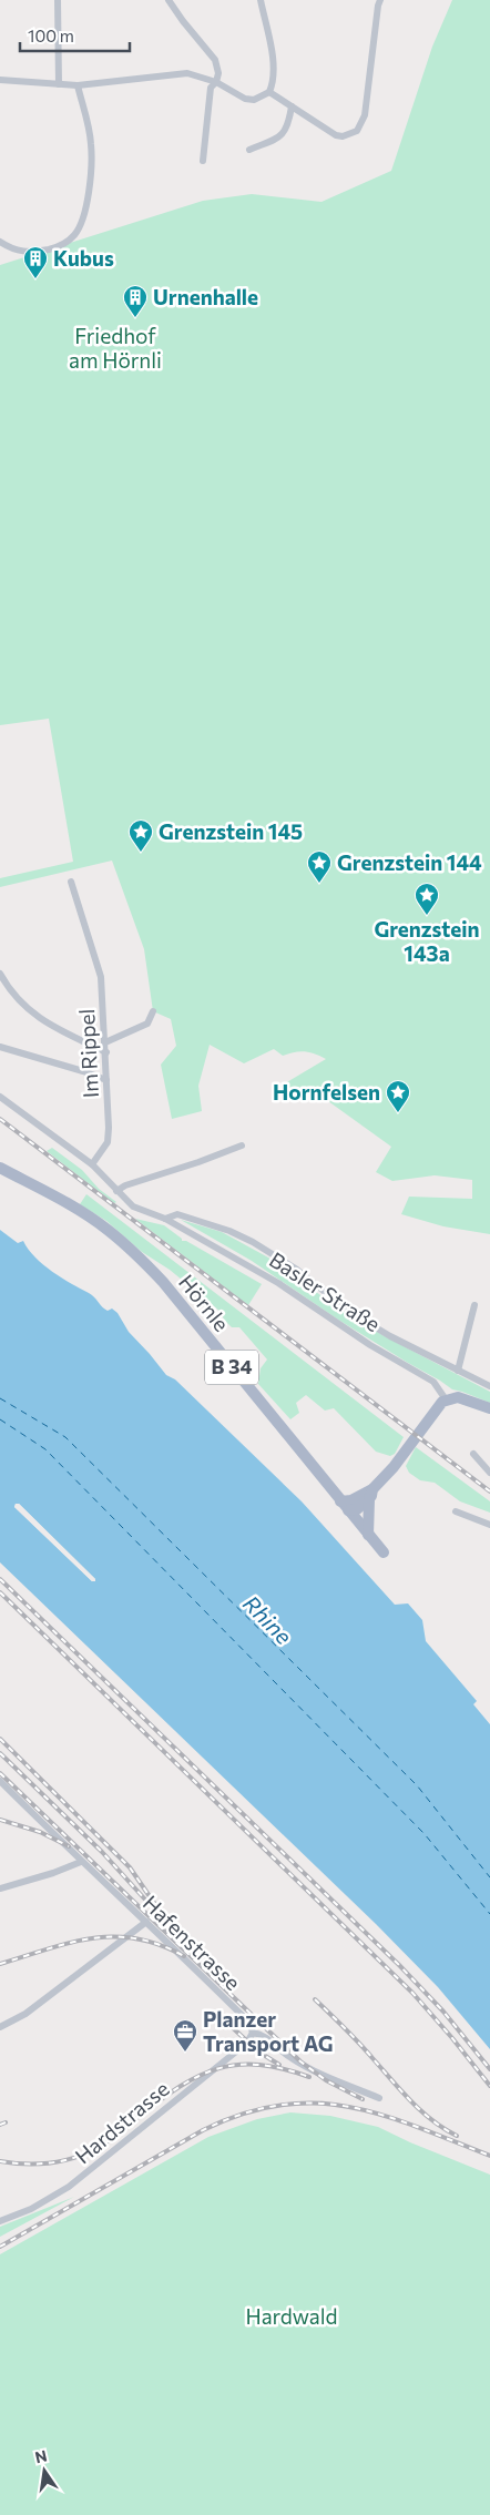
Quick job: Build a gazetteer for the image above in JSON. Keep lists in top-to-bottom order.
{
  "streets": {
    "main road": ["Hörnle", "B 34"],
    "street": [
      "Im Rippel",
      "Basler Straße",
      "Hafenstrasse",
      "Hardstrasse"
    ]
  },
  "crossings": [
    ["Hörnle", "B 34"],
    ["Hafenstrasse", "Hardstrasse"]
  ],
  "water": ["Rhine"],
  "parks": ["Friedhof am Hörnli", "Hardwald"],
  "places": {
    "building": ["Kubus", "Urnenhalle"],
    "place": [
      "Grenzstein 145",
      "Grenzstein 144",
      "Grenzstein 143a",
      "Hornfelsen"
    ],
    "office": ["Planzer Transport AG"]
  },
  "scale_bar": "100 m",
  "north": "top"
}
